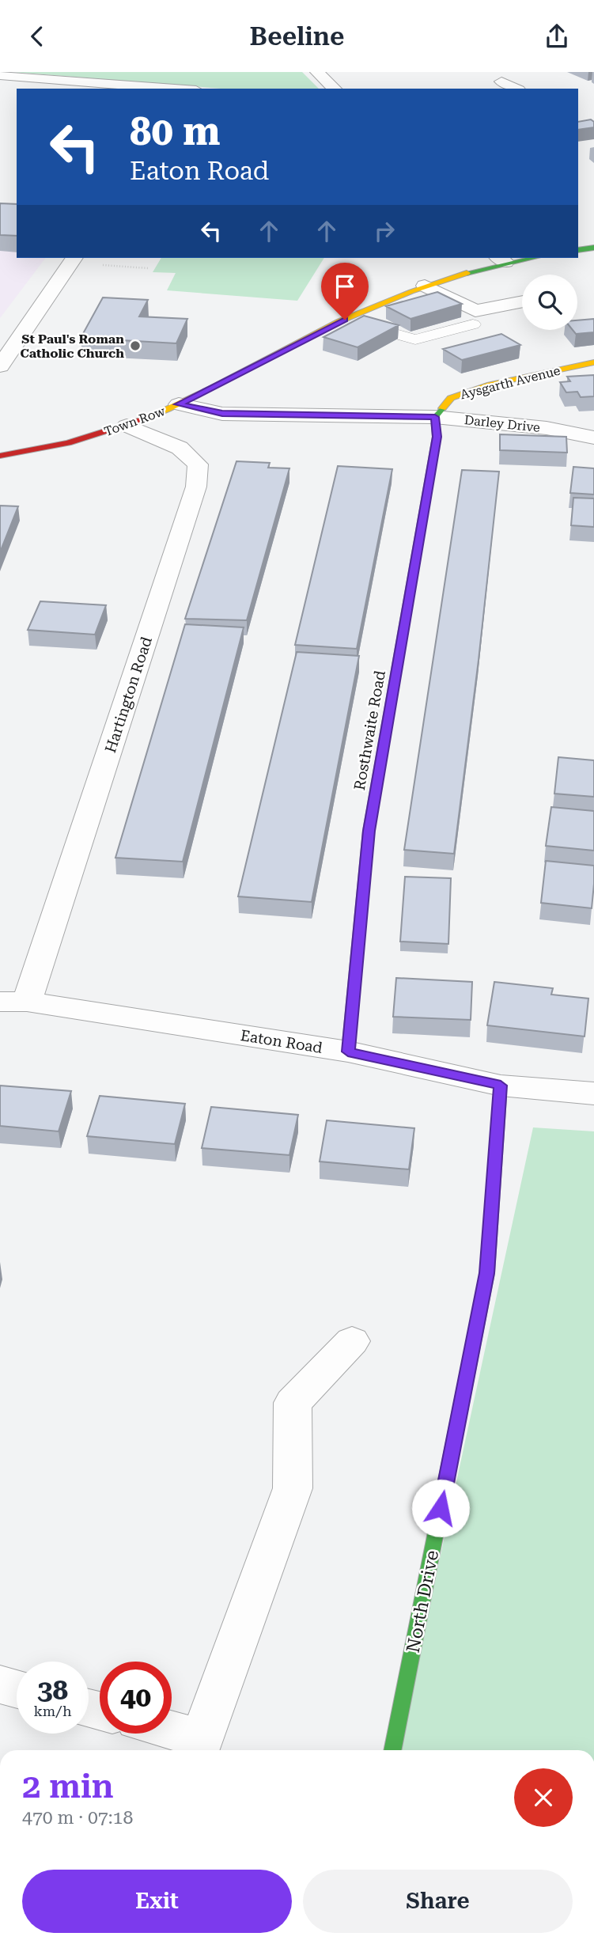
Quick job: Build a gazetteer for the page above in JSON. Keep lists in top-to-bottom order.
{
  "streets": {
    "street": [
      "Aysgarth Avenue",
      "Town Row",
      "Darley Drive",
      "Hartington Road",
      "Rosthwaite Road",
      "Eaton Road",
      "North Drive"
    ]
  },
  "crossings": [
    ["Aysgarth Avenue", "Darley Drive"],
    ["Aysgarth Avenue", "Rosthwaite Road"],
    ["Town Row", "Darley Drive"],
    ["Town Row", "Hartington Road"],
    ["Darley Drive", "Rosthwaite Road"],
    ["Hartington Road", "Eaton Road"],
    ["Rosthwaite Road", "Eaton Road"],
    ["Eaton Road", "North Drive"]
  ],
  "places": ["St Paul's Roman Catholic Church"],
  "page": {
    "header": "Beeline",
    "turn": ["80 m", "Eaton Road"],
    "speed": "38 km/h",
    "limit": "40",
    "heading": ["2 min", "470 m · 07:18"],
    "buttons": ["Exit", "Share"]
  }
}
